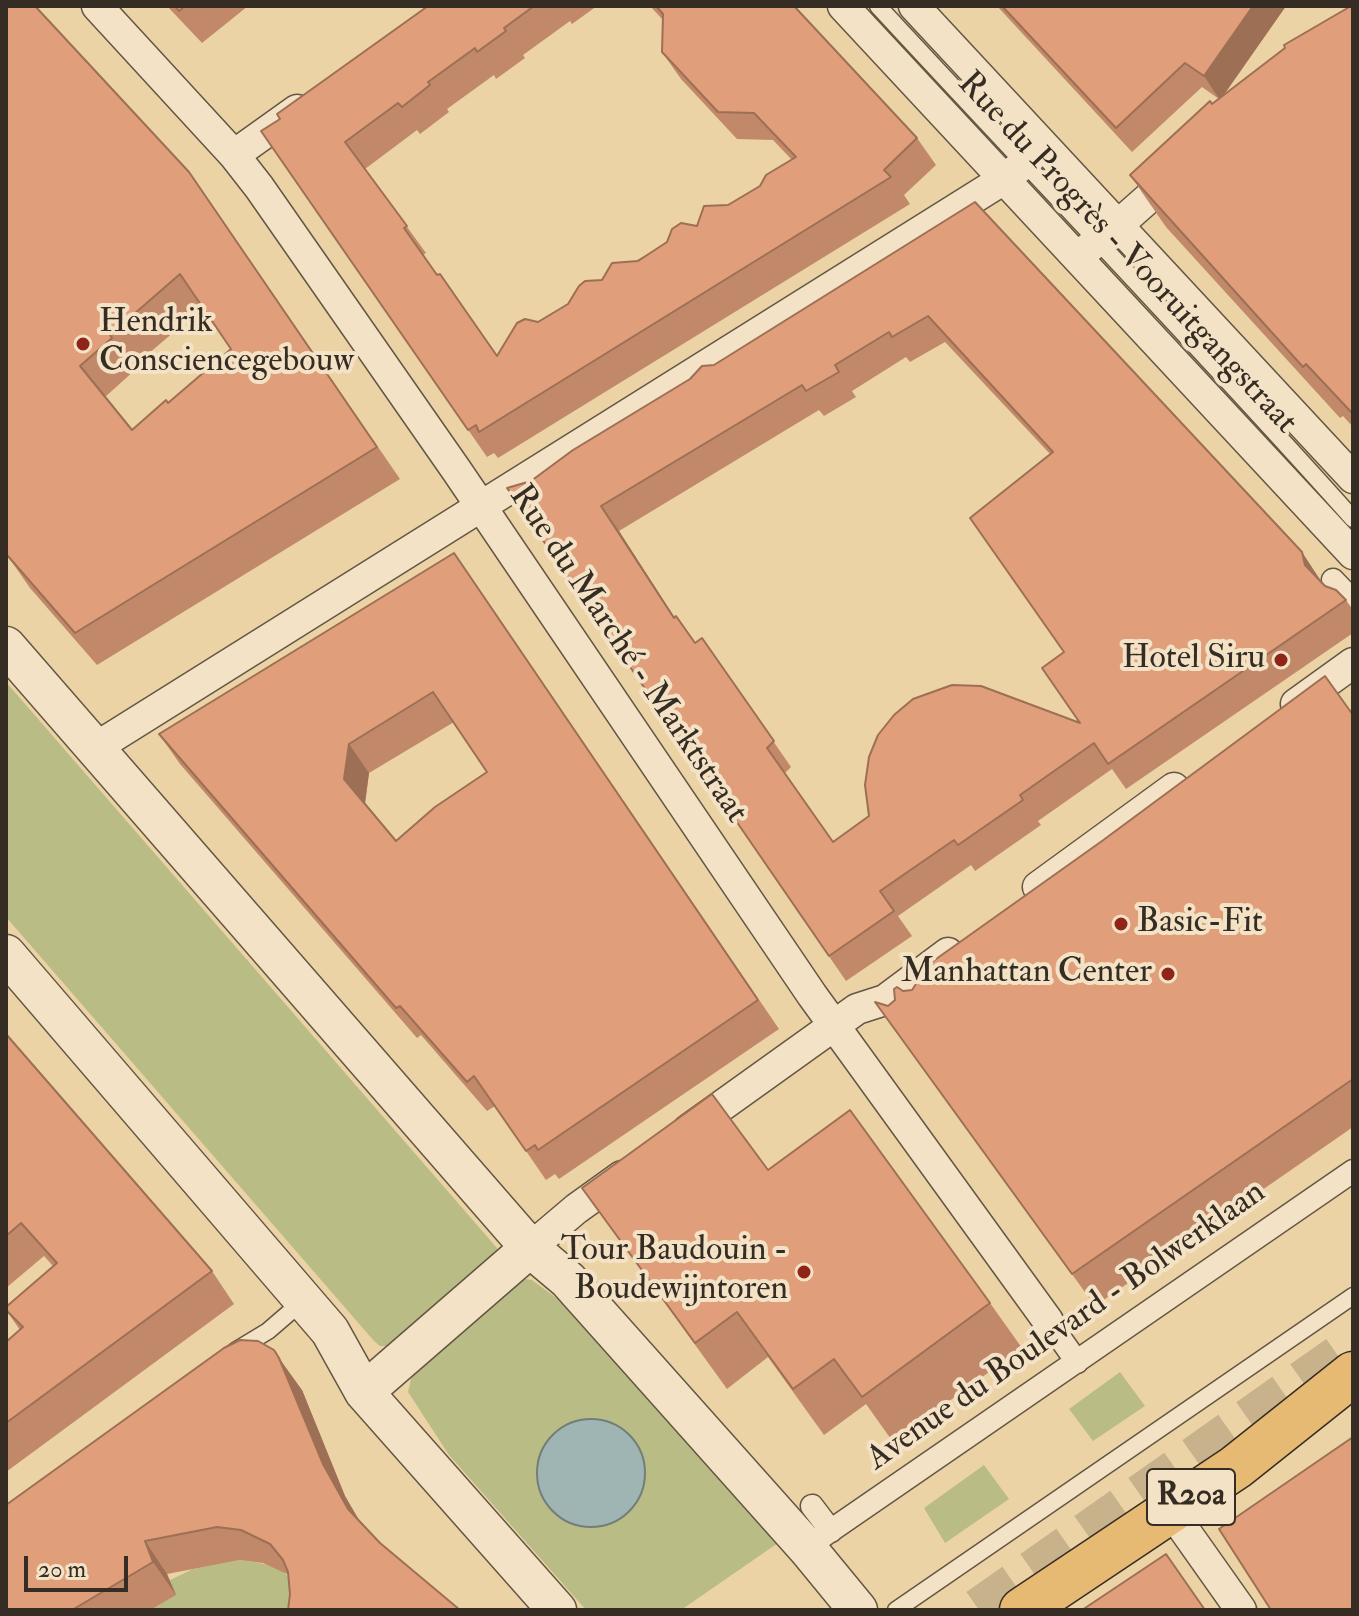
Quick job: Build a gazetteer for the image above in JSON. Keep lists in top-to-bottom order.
{
  "streets": {
    "main road": ["R20a"],
    "street": ["Rue du Progrès - Vooruitgangstraat", "Rue du Marché - Marktstraat", "Avenue du Boulevard - Bolwerklaan"]
  },
  "crossings": [
    ["Rue du Marché - Marktstraat", "Avenue du Boulevard - Bolwerklaan"]
  ],
  "places": [
    "Hendrik Consciencegebouw",
    "Hotel Siru",
    "Basic-Fit",
    "Manhattan Center",
    "Tour Baudouin - Boudewijntoren"
  ],
  "scale_bar": "20 m"
}
